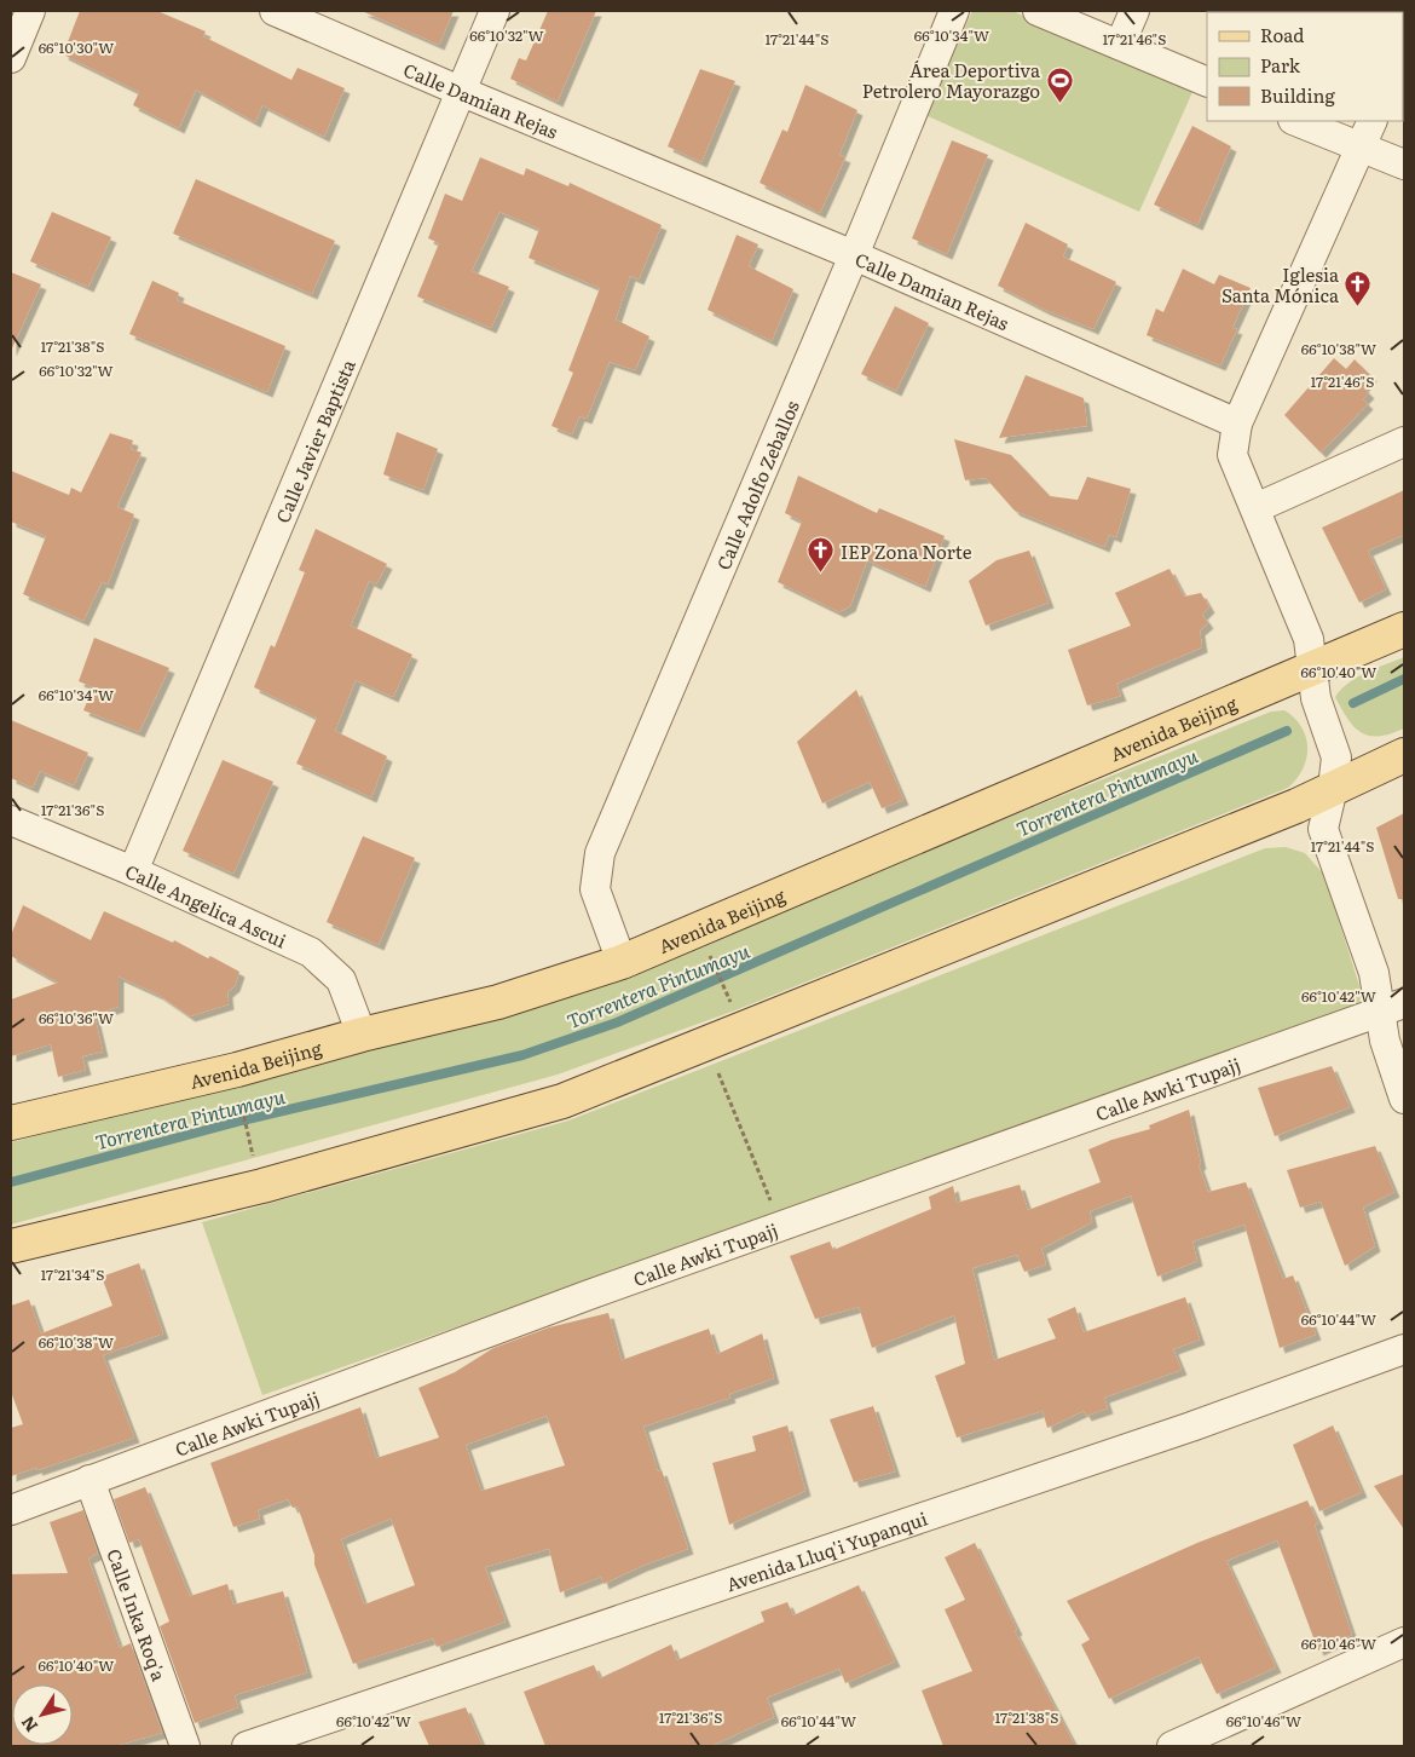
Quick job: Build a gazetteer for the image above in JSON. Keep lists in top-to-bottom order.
{
  "streets": {
    "main road": ["Avenida Beijing"],
    "street": [
      "Calle Damian Rejas",
      "Calle Javier Baptista",
      "Calle Adolfo Zeballos",
      "Calle Angelica Ascui",
      "Calle Awki Tupajj",
      "Avenida Lluq'i Yupanqui",
      "Calle Inka Roq'a"
    ]
  },
  "crossings": [
    ["Calle Damian Rejas", "Calle Javier Baptista"],
    ["Calle Damian Rejas", "Calle Adolfo Zeballos"],
    ["Calle Javier Baptista", "Calle Angelica Ascui"],
    ["Calle Adolfo Zeballos", "Avenida Beijing"],
    ["Avenida Beijing", "Calle Angelica Ascui"],
    ["Calle Awki Tupajj", "Calle Inka Roq'a"]
  ],
  "water": ["Torrentera Pintumayu"],
  "places": {
    "sports": ["Área Deportiva Petrolero Mayorazgo"],
    "church": ["Iglesia Santa Mónica", "IEP Zona Norte"]
  },
  "legend": ["Road", "Park", "Building"],
  "north": "bottom left",
  "coordinates": [
    "66°10'32\"W",
    "66°10'34\"W",
    "17°21'44\"S",
    "17°21'46\"S",
    "66°10'30\"W",
    "17°21'38\"S",
    "66°10'38\"W",
    "66°10'40\"W",
    "17°21'36\"S",
    "66°10'42\"W",
    "66°10'36\"W",
    "17°21'34\"S",
    "66°10'44\"W",
    "66°10'46\"W"
  ]
}
